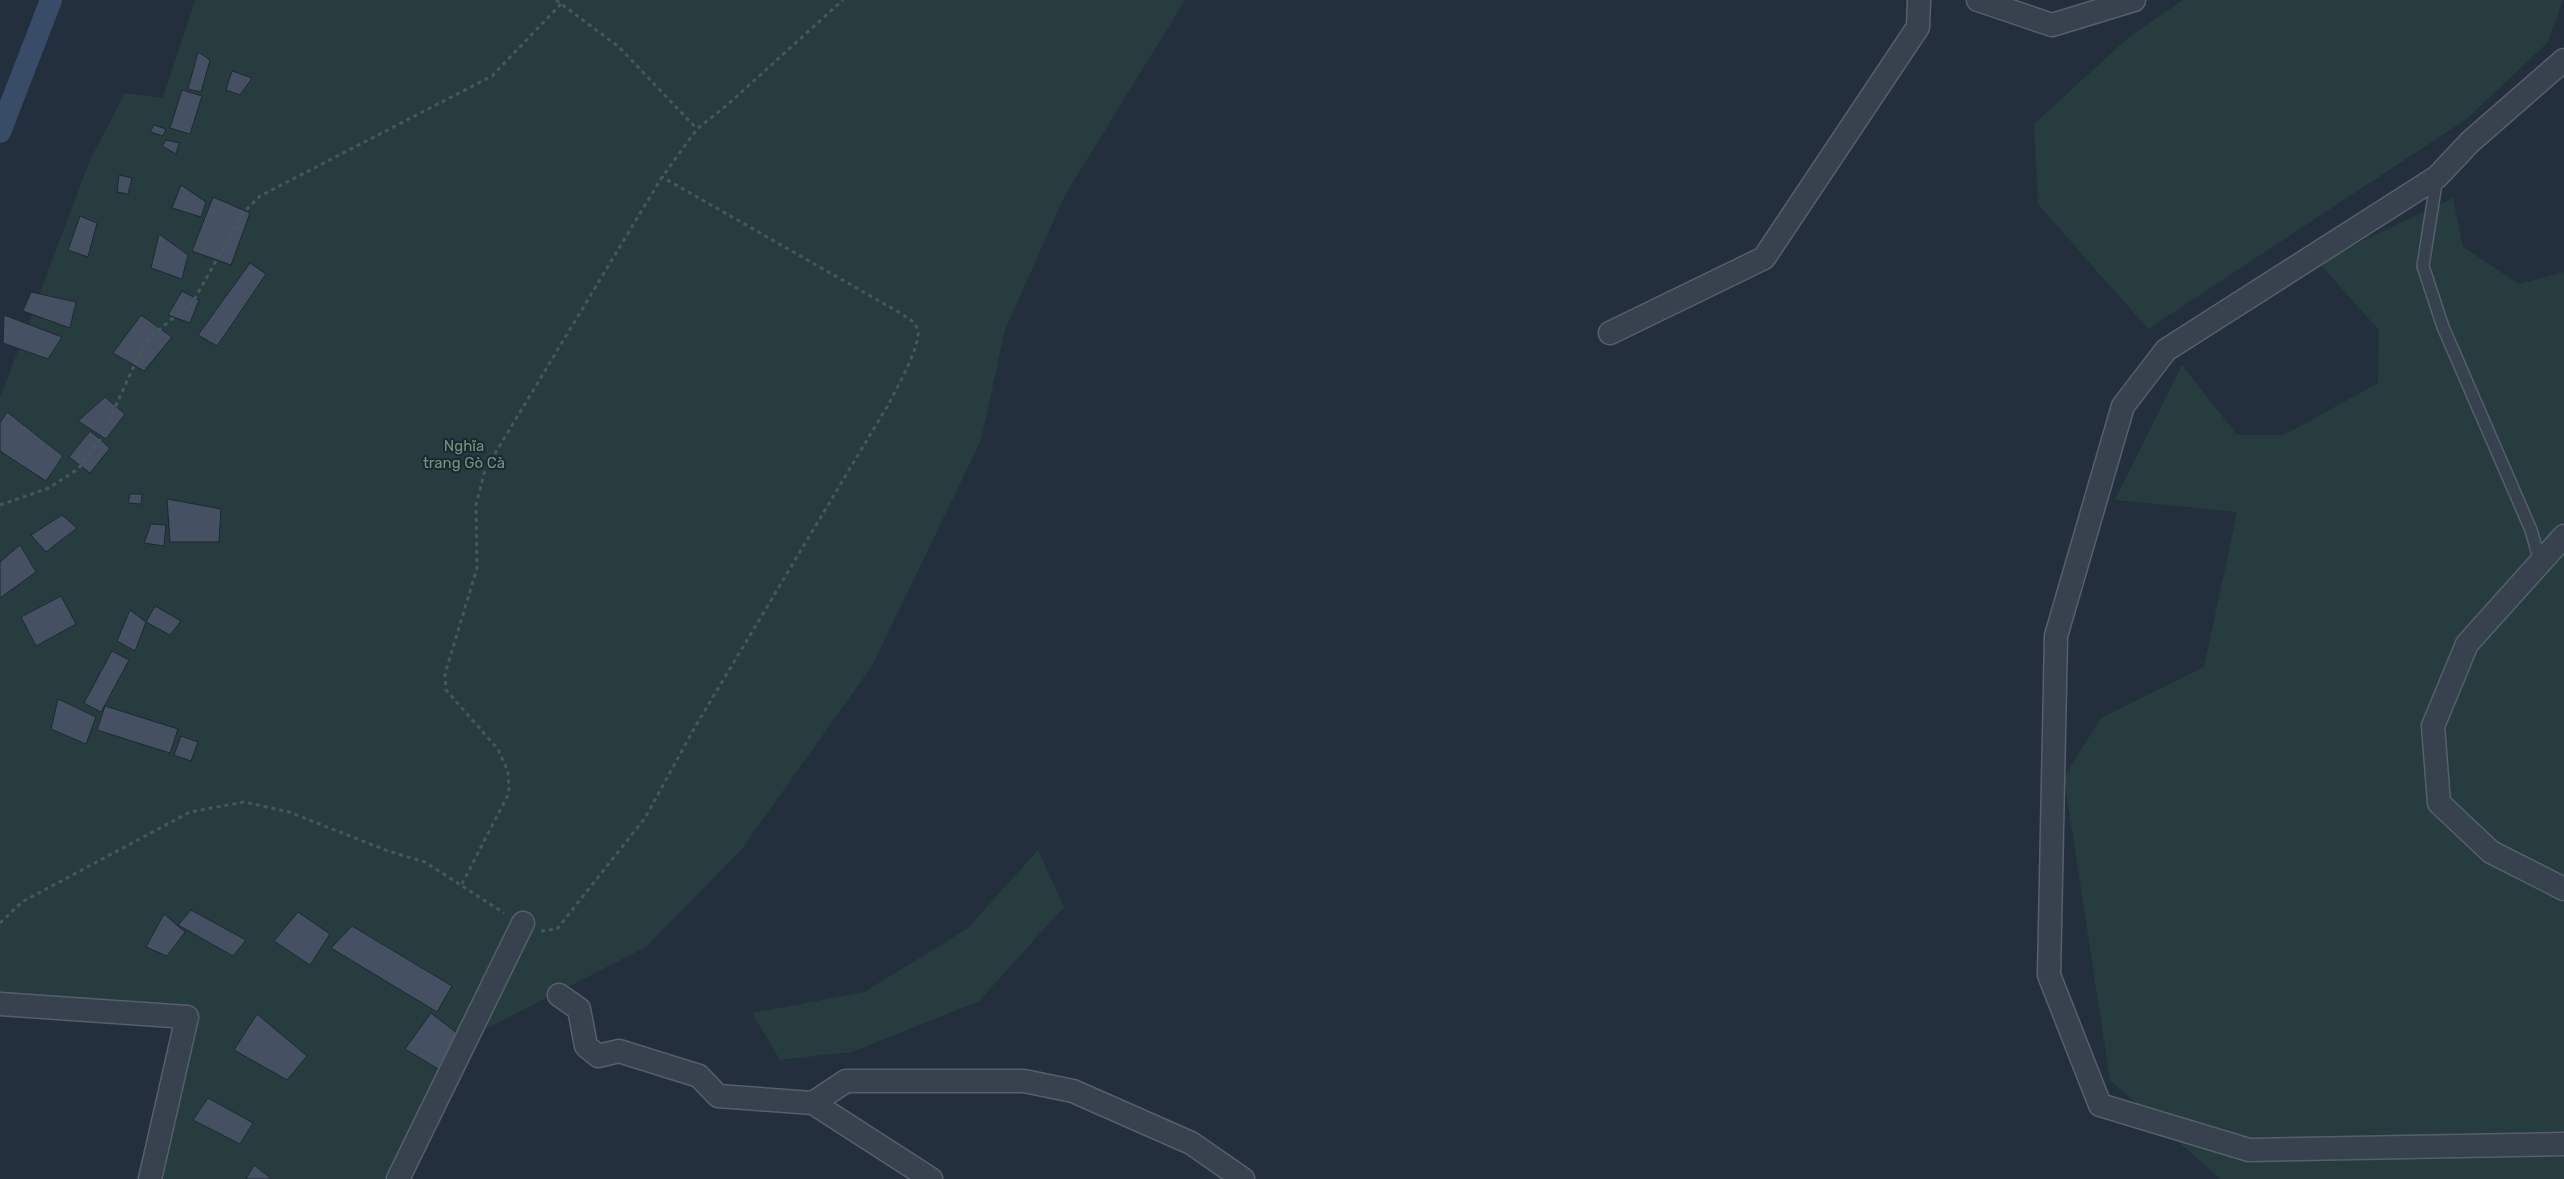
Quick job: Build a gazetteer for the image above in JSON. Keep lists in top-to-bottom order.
{
  "parks": ["Nghĩa trang Gò Cà"]
}
